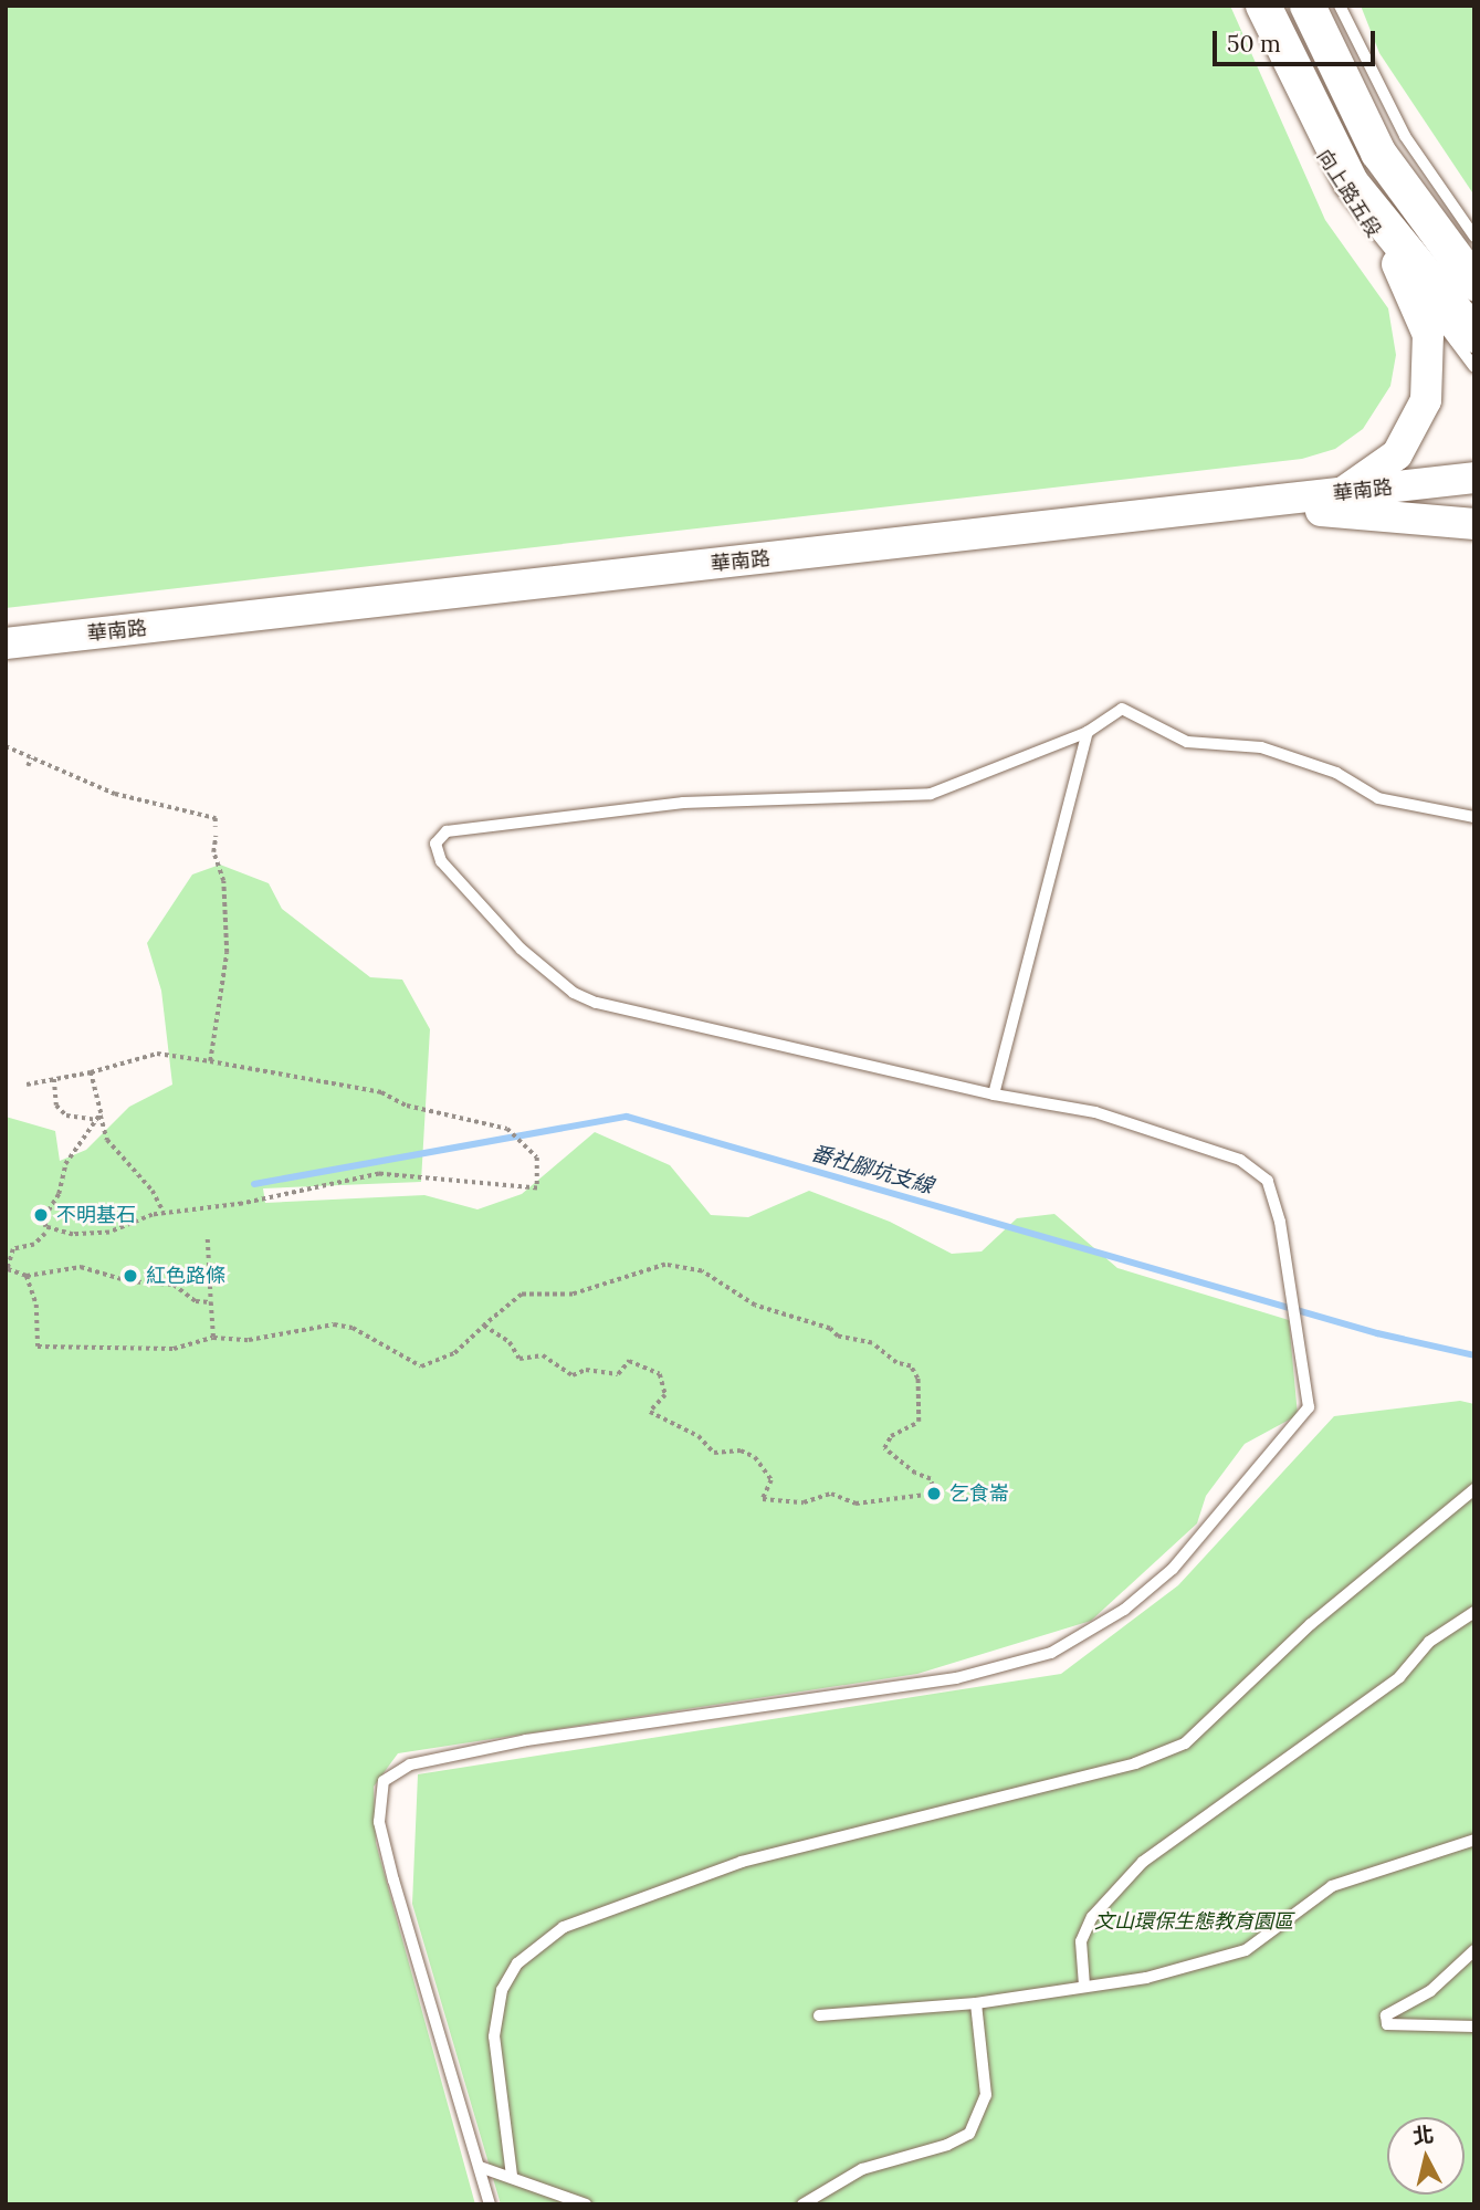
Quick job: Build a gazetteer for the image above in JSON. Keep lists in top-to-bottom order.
{
  "streets": {
    "main road": ["向上路五段"],
    "street": ["華南路"]
  },
  "water": ["番社腳坑支線"],
  "parks": ["文山環保生態教育園區"],
  "places": ["不明基石", "紅色路條", "乞食崙"],
  "scale_bar": "50 m",
  "north": "top"
}
